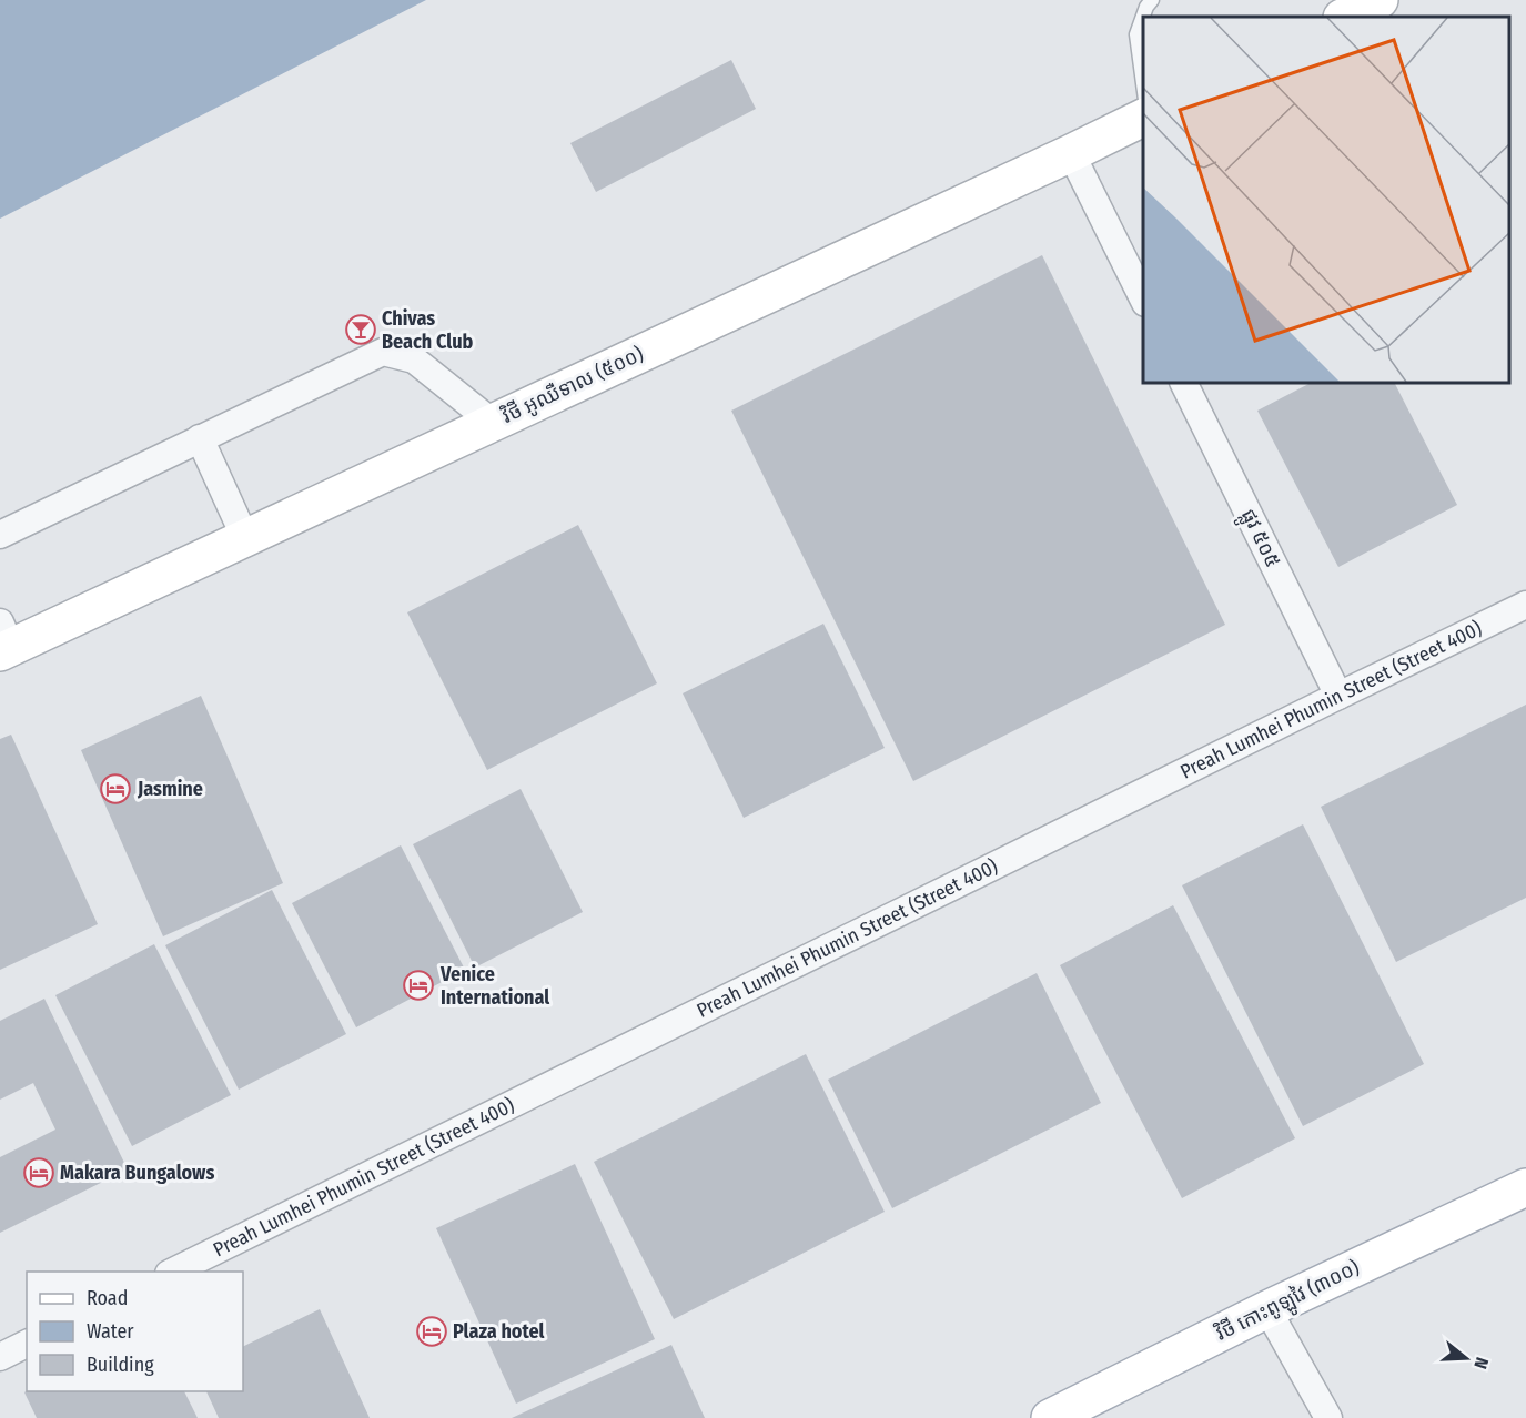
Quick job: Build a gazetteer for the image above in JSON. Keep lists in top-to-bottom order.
{
  "streets": {
    "street": [
      "វិថី អូឈឺទាល (៥០០)",
      "ផ្លូវ ៥០៥",
      "Preah Lumhei Phumin Street (Street 400)",
      "វិថី កោះពូឡូវៃ (៣០០)"
    ]
  },
  "crossings": [
    ["ផ្លូវ ៥០៥", "Preah Lumhei Phumin Street (Street 400)"]
  ],
  "places": {
    "bar": ["Chivas Beach Club"],
    "hotel": [
      "Jasmine",
      "Venice International",
      "Makara Bungalows",
      "Plaza hotel"
    ]
  },
  "legend": ["Road", "Water", "Building"],
  "north": "right"
}
